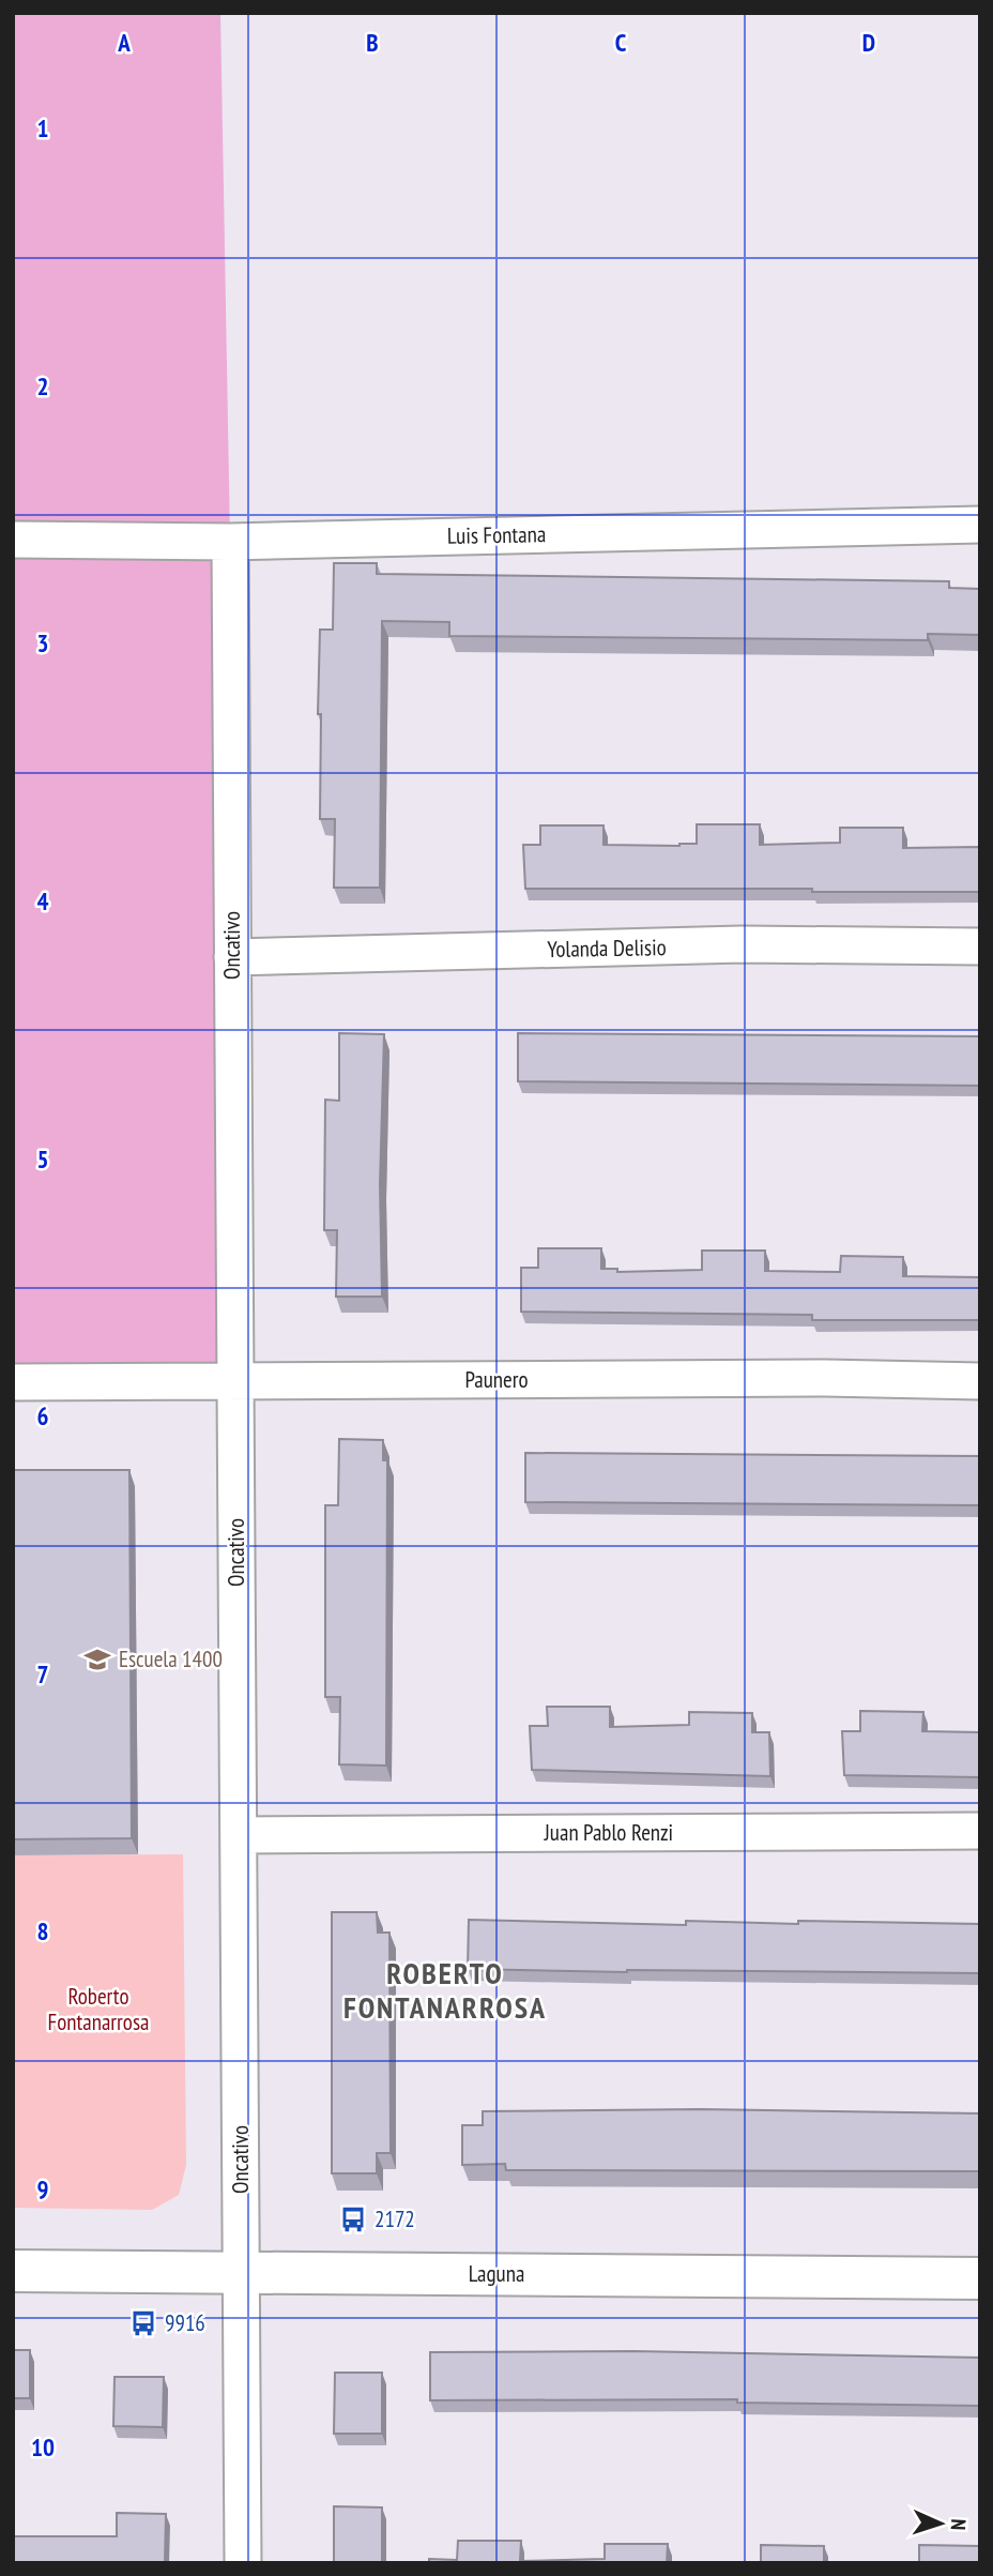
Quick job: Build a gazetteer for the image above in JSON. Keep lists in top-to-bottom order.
{
  "streets": {
    "street": [
      "Luis Fontana",
      "Oncativo",
      "Yolanda Delisio",
      "Paunero",
      "Juan Pablo Renzi",
      "Laguna"
    ]
  },
  "crossings": [
    ["Luis Fontana", "Oncativo"],
    ["Oncativo", "Yolanda Delisio"],
    ["Oncativo", "Paunero"],
    ["Oncativo", "Juan Pablo Renzi"],
    ["Oncativo", "Laguna"]
  ],
  "districts": ["ROBERTO FONTANARROSA"],
  "parks": ["Roberto Fontanarrosa"],
  "places": {
    "school or university": ["Escuela 1400"],
    "bus stop": ["2172", "9916"]
  },
  "north": "right",
  "grid": {
    "columns": [
      "A",
      "B",
      "C",
      "D"
    ],
    "rows": [
      "1",
      "2",
      "3",
      "4",
      "5",
      "6",
      "7",
      "8",
      "9",
      "10"
    ]
  }
}
